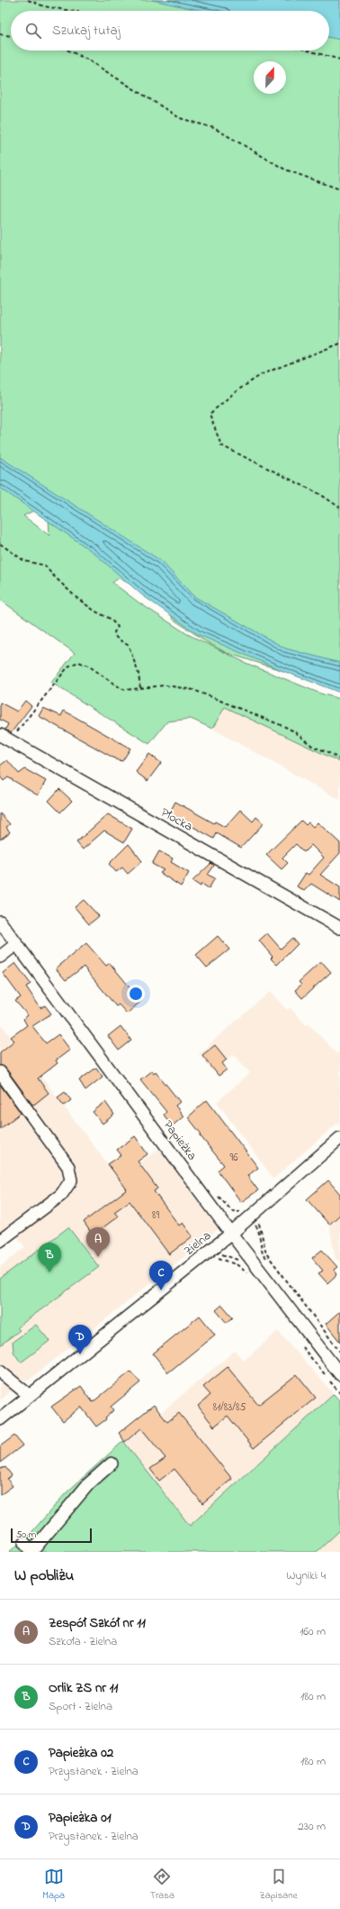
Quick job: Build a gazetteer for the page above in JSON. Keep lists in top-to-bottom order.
{
  "streets": {
    "street": ["Płocka", "Papieżka", "Zielna"]
  },
  "crossings": [
    ["Papieżka", "Zielna"]
  ],
  "house_numbers": ["96", "89", "81/83/85"],
  "scale_bar": "50 m",
  "north": "top",
  "page": {
    "search": "Szukaj tutaj",
    "pins": [
      "A",
      "B",
      "C",
      "D"
    ],
    "scale": "50 m",
    "heading": ["W pobliżu", "Wyniki: 4"],
    "list": [
      {
        "mark": "A",
        "name": "Zespół Szkół nr 11",
        "note": "Szkoła · Zielna",
        "value": "160 m"
      },
      {
        "mark": "B",
        "name": "Orlik ZS nr 11",
        "note": "Sport · Zielna",
        "value": "180 m"
      },
      {
        "mark": "C",
        "name": "Papieżka 02",
        "note": "Przystanek · Zielna",
        "value": "180 m"
      },
      {
        "mark": "D",
        "name": "Papieżka 01",
        "note": "Przystanek · Zielna",
        "value": "230 m"
      }
    ],
    "nav": ["Mapa", "Trasa", "Zapisane"]
  }
}
